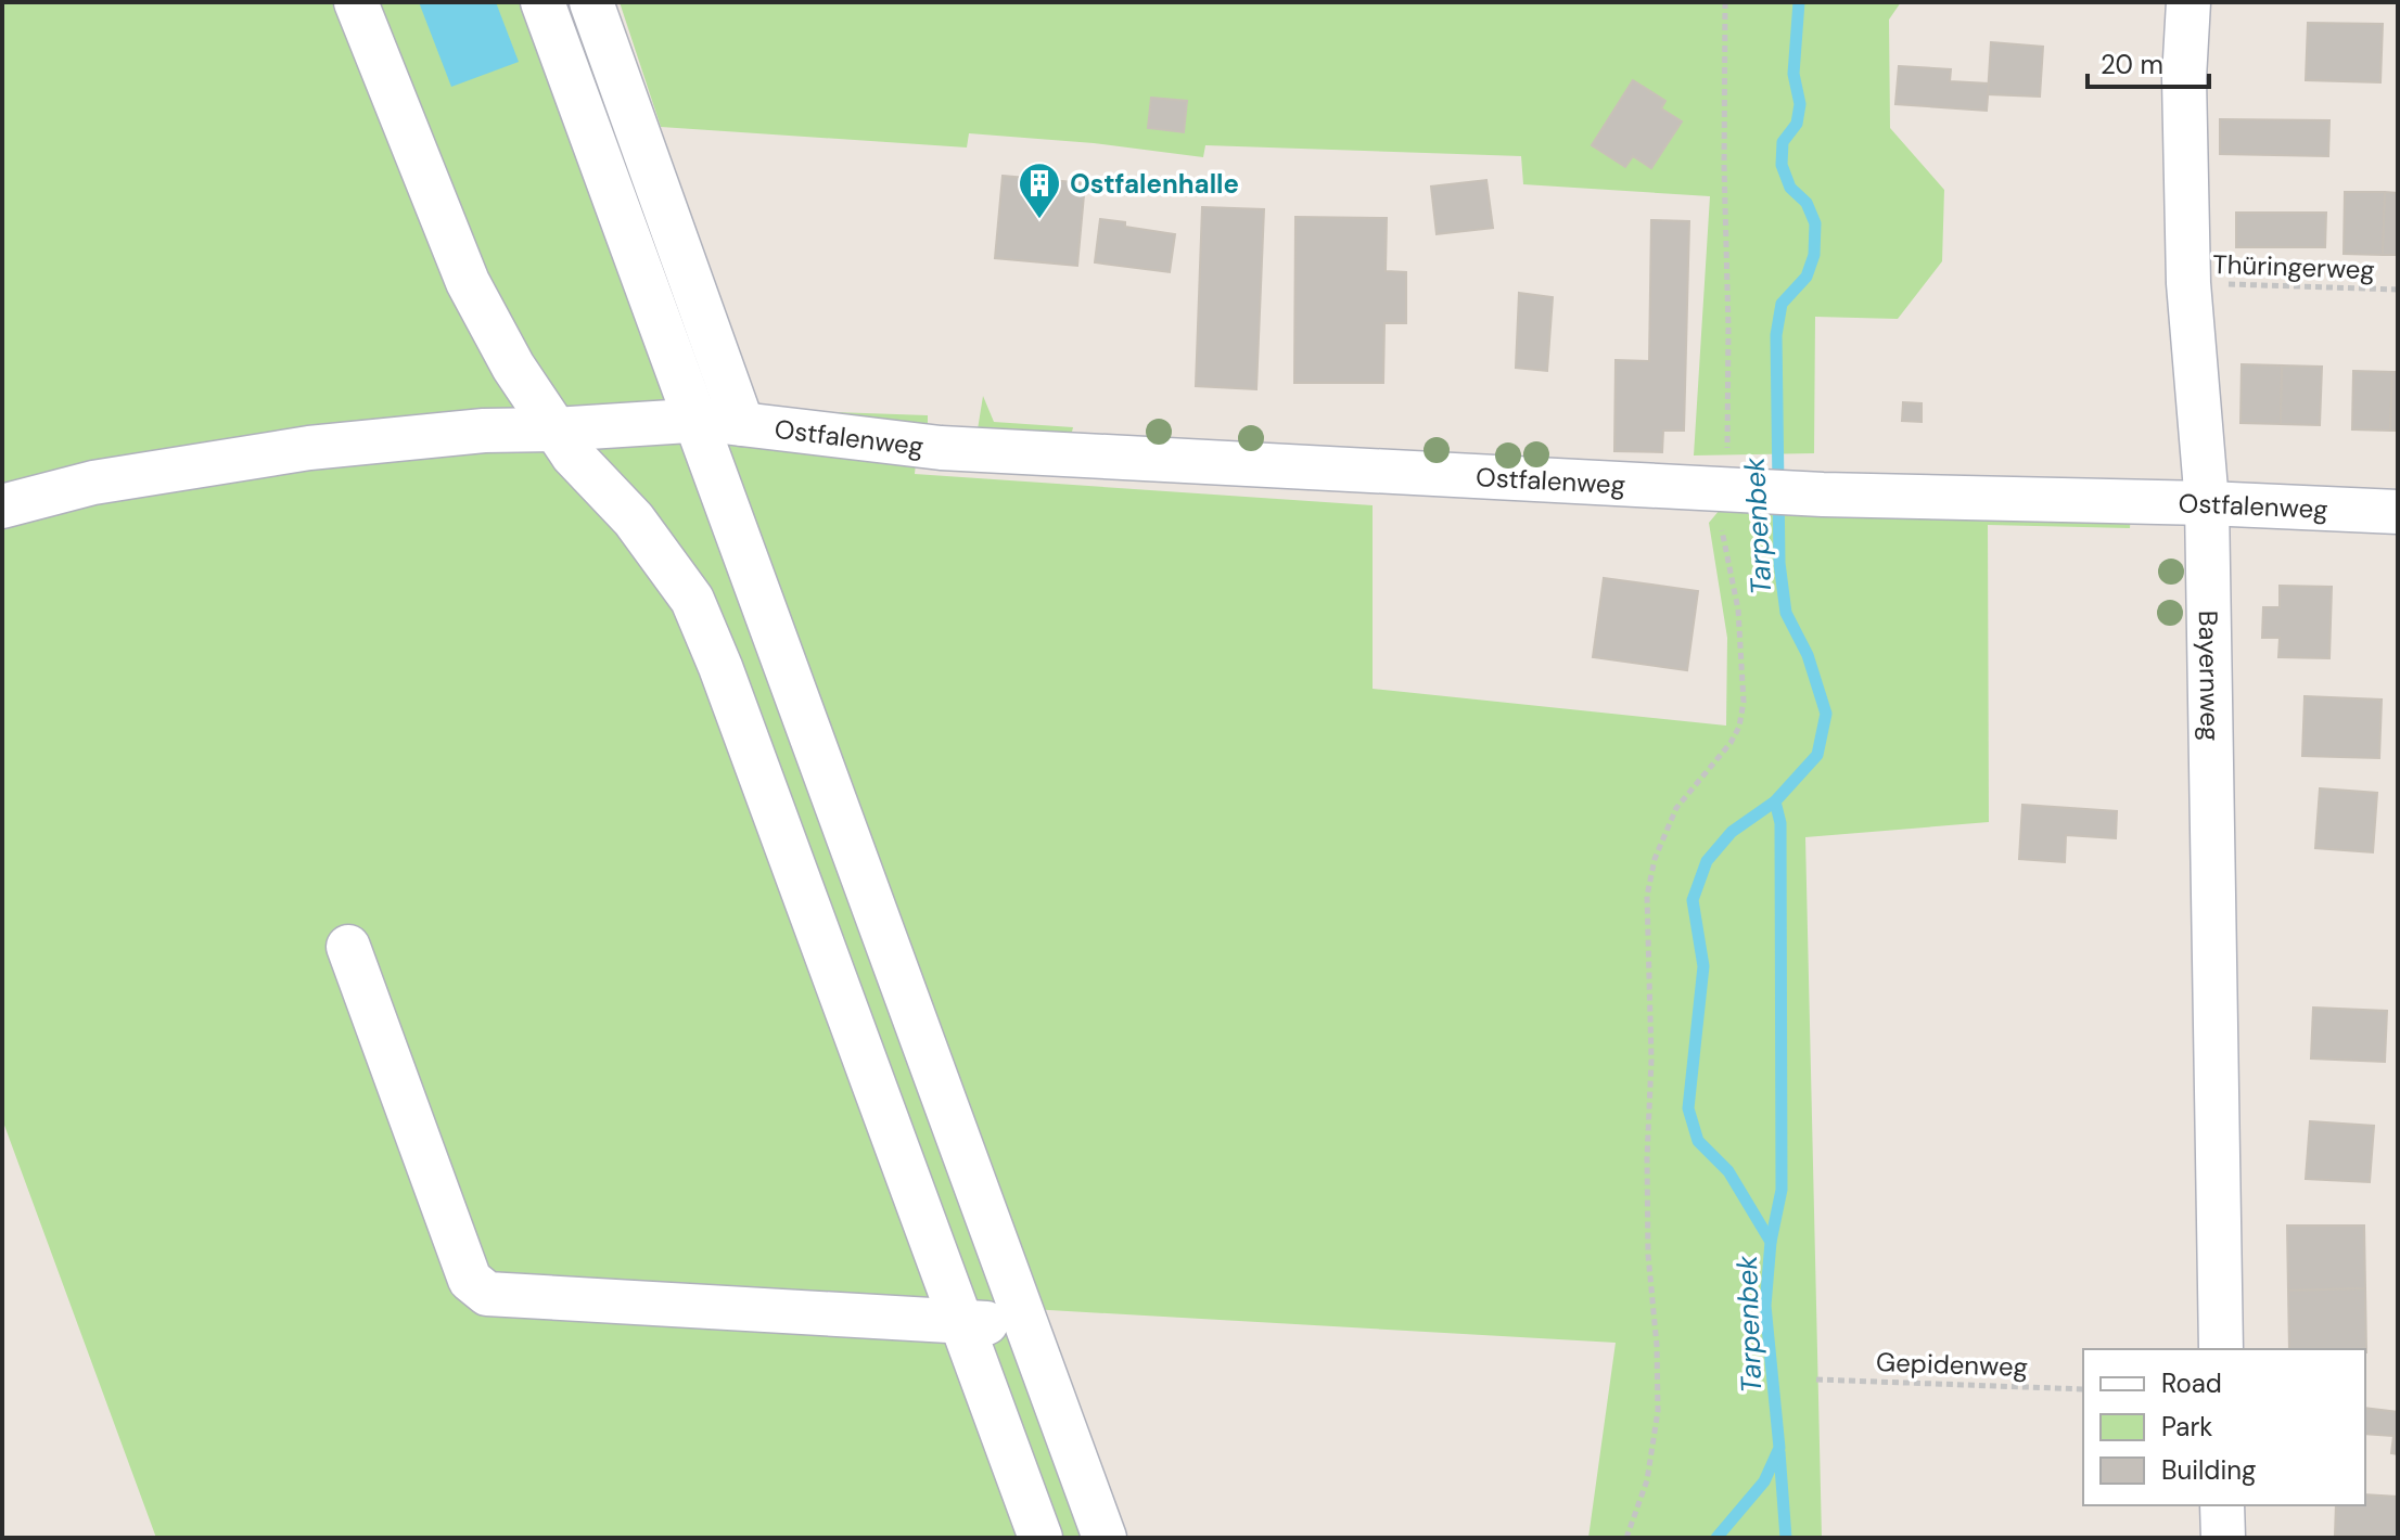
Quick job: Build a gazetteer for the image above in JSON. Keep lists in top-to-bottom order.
{
  "streets": {
    "street": ["Ostfalenweg", "Bayernweg"],
    "path": ["Thüringerweg", "Gepidenweg"]
  },
  "crossings": [
    ["Thüringerweg", "Bayernweg"],
    ["Ostfalenweg", "Bayernweg"]
  ],
  "water": ["Tarpenbek"],
  "places": {
    "building": ["Ostfalenhalle"]
  },
  "legend": ["Road", "Park", "Building"],
  "scale_bar": "20 m"
}
